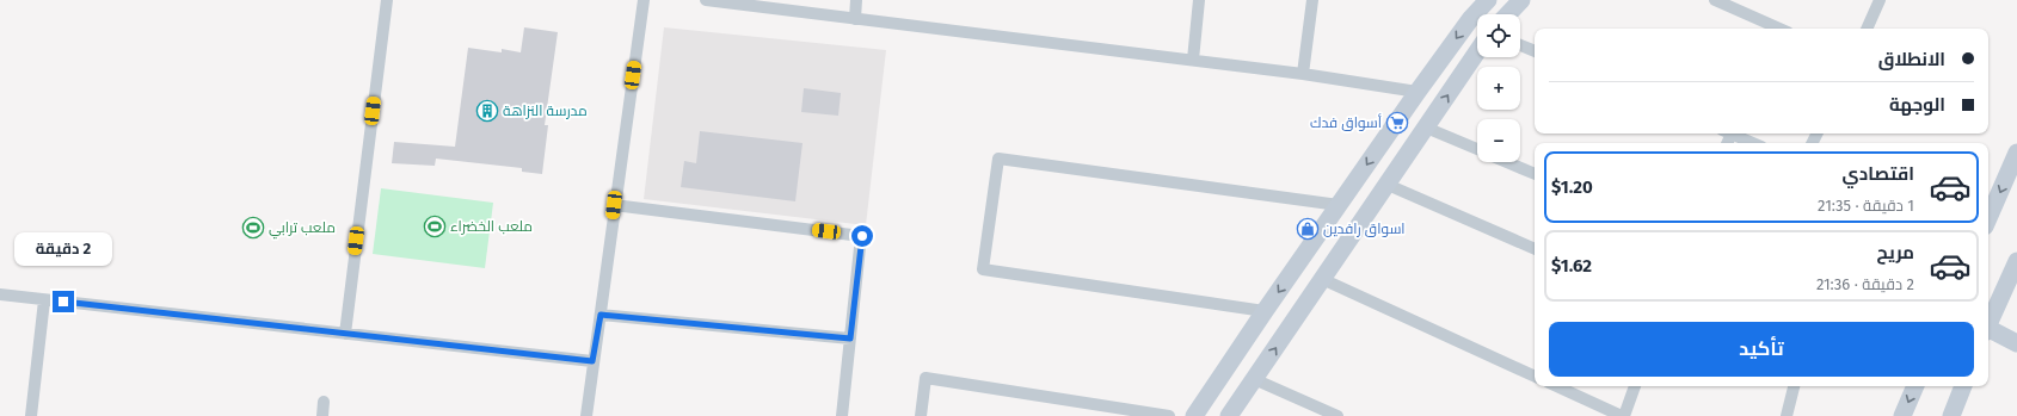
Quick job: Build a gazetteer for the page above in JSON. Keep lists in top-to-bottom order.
{
  "places": {
    "building": ["مدرسة النزاهة"],
    "supermarket": ["أسواق فدك"],
    "sports": ["ملعب الخضراء", "ملعب ترابي"],
    "shop": ["اسواق رافدين"]
  },
  "page": {
    "map_buttons": ["+", "−"],
    "banner": ["الانطلاق", "الوجهة"],
    "list": [
      {
        "name": "اقتصادي",
        "note": "1 دقيقة · 21:35",
        "value": "$1.20"
      },
      {
        "name": "مريح",
        "note": "2 دقيقة · 21:36",
        "value": "$1.62"
      }
    ],
    "bubble": "2 دقيقة",
    "buttons": "تأكيد"
  }
}
